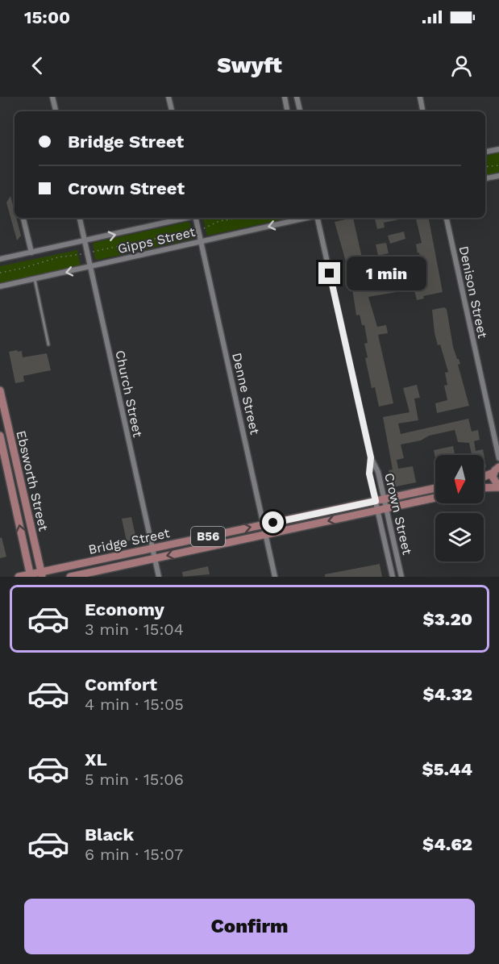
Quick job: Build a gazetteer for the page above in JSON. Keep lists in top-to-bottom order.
{
  "streets": {
    "main road": ["Ebsworth Street", "B56", "Bridge Street"],
    "street": [
      "Gipps Street",
      "Denison Street",
      "Church Street",
      "Denne Street",
      "Crown Street"
    ]
  },
  "crossings": [
    ["Gipps Street", "Church Street"],
    ["Gipps Street", "Denne Street"],
    ["Church Street", "Bridge Street"],
    ["Denne Street", "Bridge Street"],
    ["Ebsworth Street", "Bridge Street"],
    ["Crown Street", "Bridge Street"]
  ],
  "north": "bottom",
  "page": {
    "status": "15:00",
    "header": "Swyft",
    "banner": ["Bridge Street", "Crown Street"],
    "bubble": "1 min",
    "list": [
      {
        "name": "Economy",
        "note": "3 min · 15:04",
        "value": "$3.20"
      },
      {
        "name": "Comfort",
        "note": "4 min · 15:05",
        "value": "$4.32"
      },
      {
        "name": "XL",
        "note": "5 min · 15:06",
        "value": "$5.44"
      },
      {
        "name": "Black",
        "note": "6 min · 15:07",
        "value": "$4.62"
      }
    ],
    "buttons": "Confirm"
  }
}
